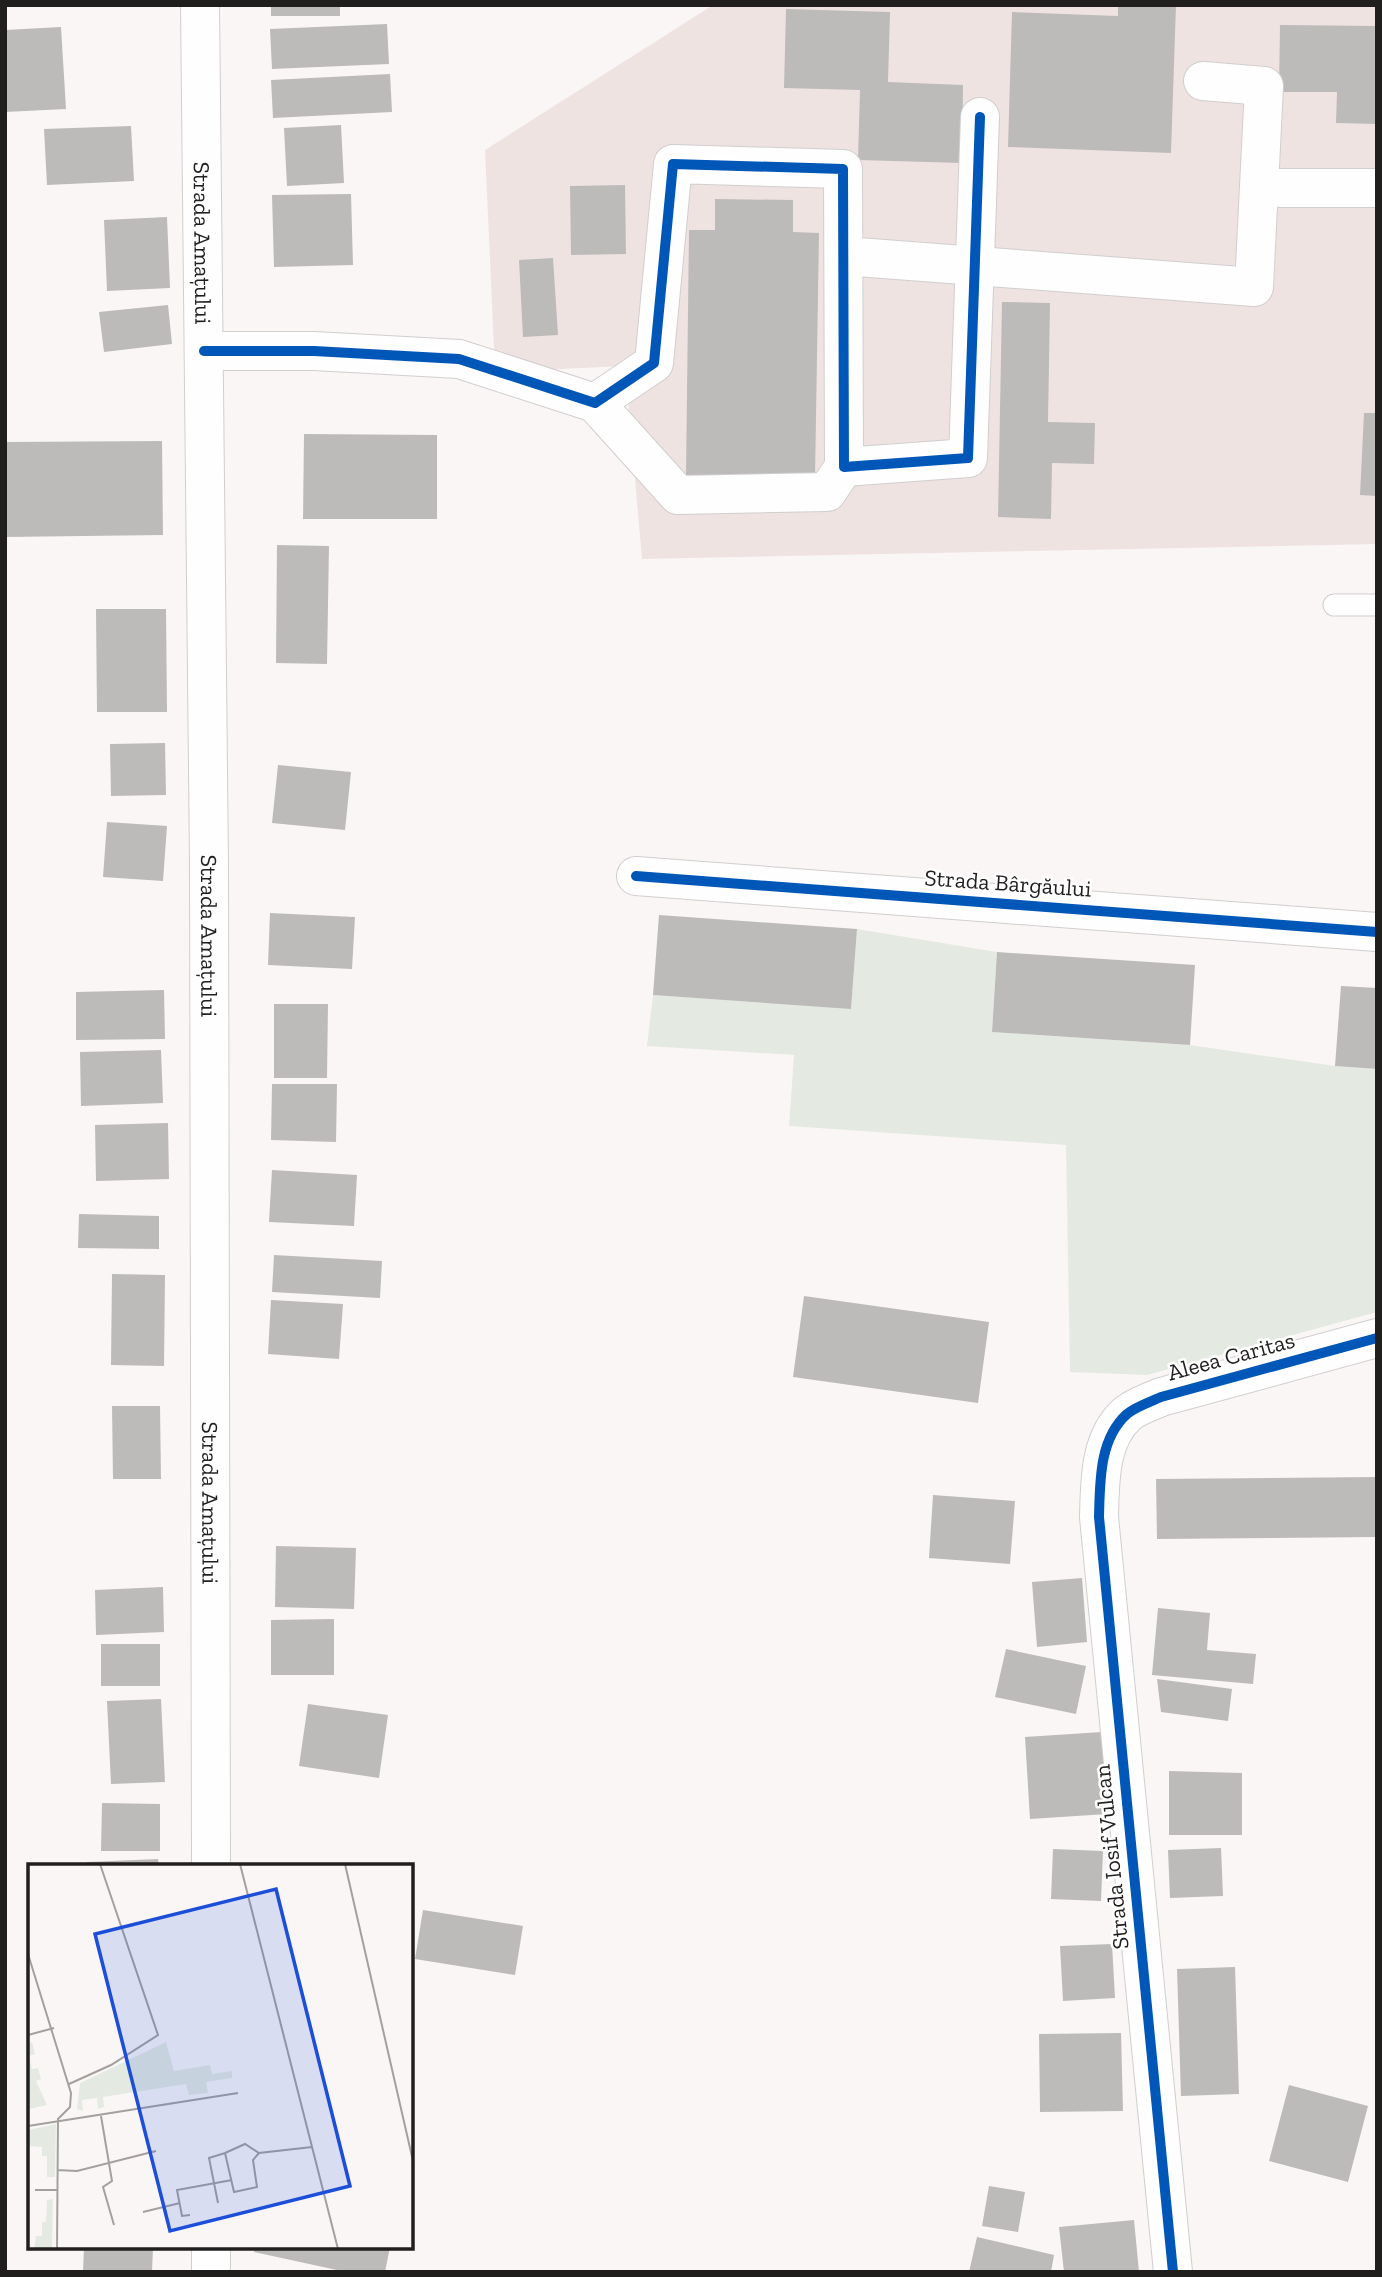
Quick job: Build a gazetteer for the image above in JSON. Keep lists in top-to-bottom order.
{
  "streets": {
    "street": [
      "Strada Amațului",
      "Strada Bârgăului",
      "Aleea Caritas",
      "Strada Iosif Vulcan"
    ]
  },
  "crossings": [
    ["Aleea Caritas", "Strada Iosif Vulcan"]
  ]
}
